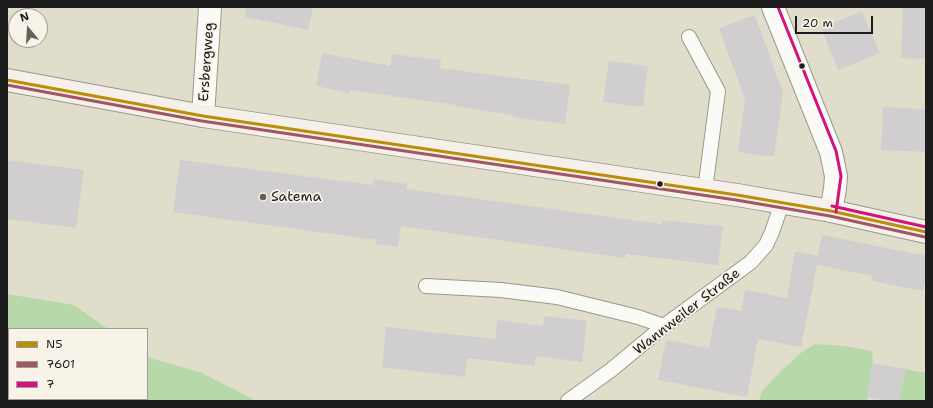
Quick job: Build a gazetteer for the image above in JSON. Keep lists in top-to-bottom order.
{
  "streets": {
    "street": ["Ersbergweg"],
    "lane": ["Wannweiler Straße"]
  },
  "places": ["Satema"],
  "lines": ["transit line 7", "transit line N5", "transit line 7601"],
  "legend": ["N5", "7601", "7"],
  "scale_bar": "20 m",
  "north": "top"
}
